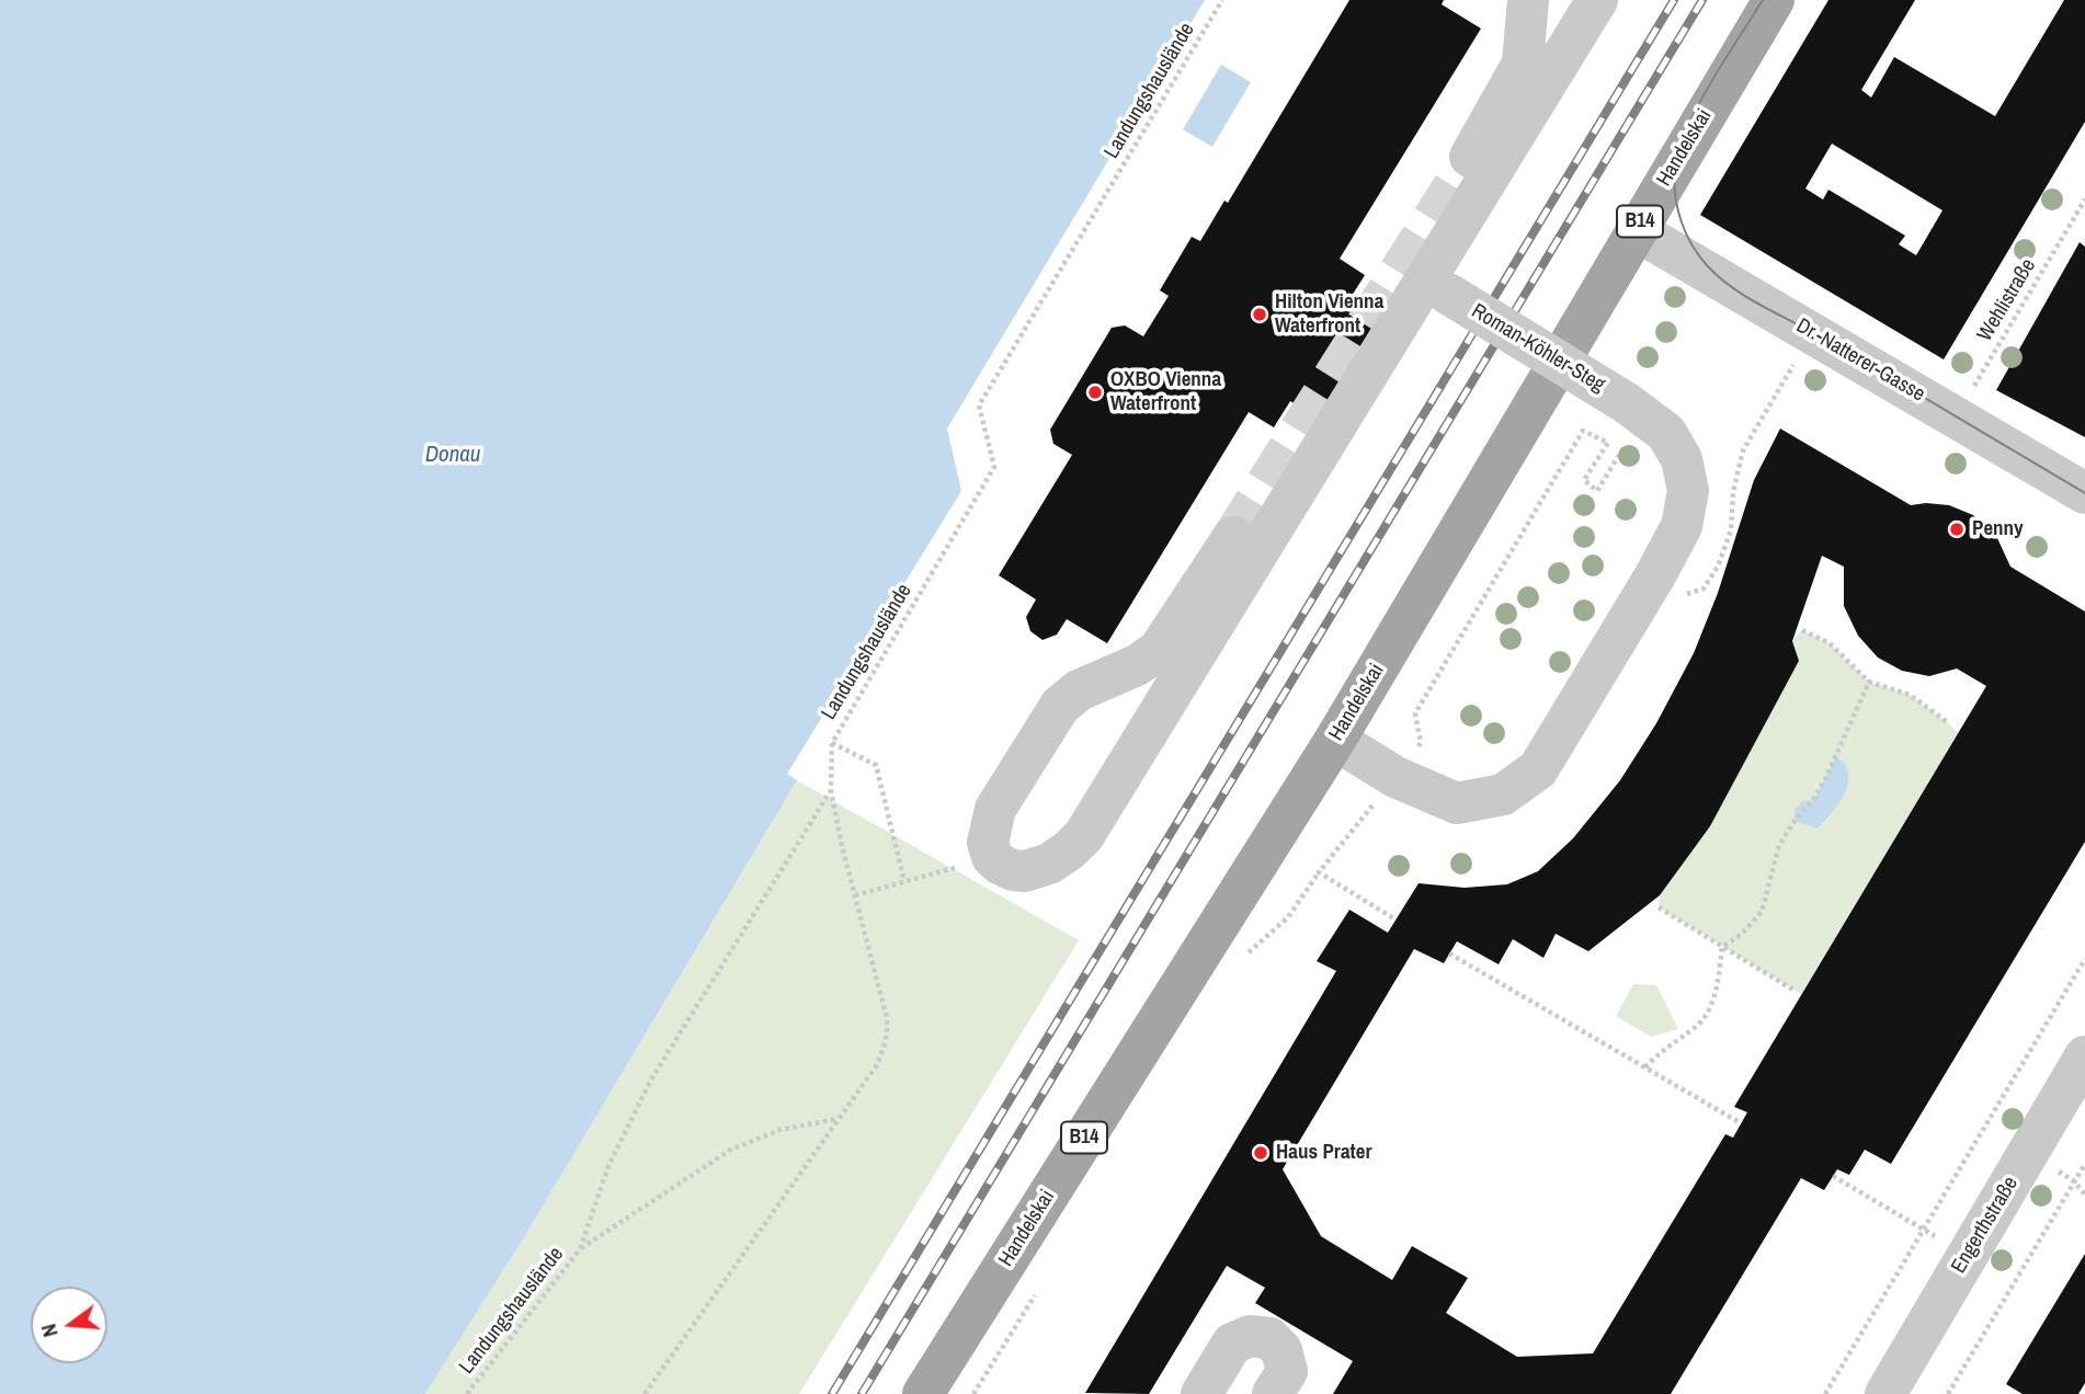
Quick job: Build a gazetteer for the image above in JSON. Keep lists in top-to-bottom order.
{
  "streets": {
    "main road": ["Handelskai", "B14"],
    "street": ["Roman-Köhler-Steg", "Dr.-Natterer-Gasse", "Engerthstraße"],
    "path": ["Landungshauslände", "Wehlistraße"]
  },
  "crossings": [
    ["Handelskai", "Roman-Köhler-Steg"],
    ["Handelskai", "Dr.-Natterer-Gasse"],
    ["Wehlistraße", "Dr.-Natterer-Gasse"]
  ],
  "water": ["Donau"],
  "places": [
    "Hilton Vienna Waterfront",
    "OXBO Vienna Waterfront",
    "Penny",
    "Haus Prater"
  ],
  "north": "left"
}
